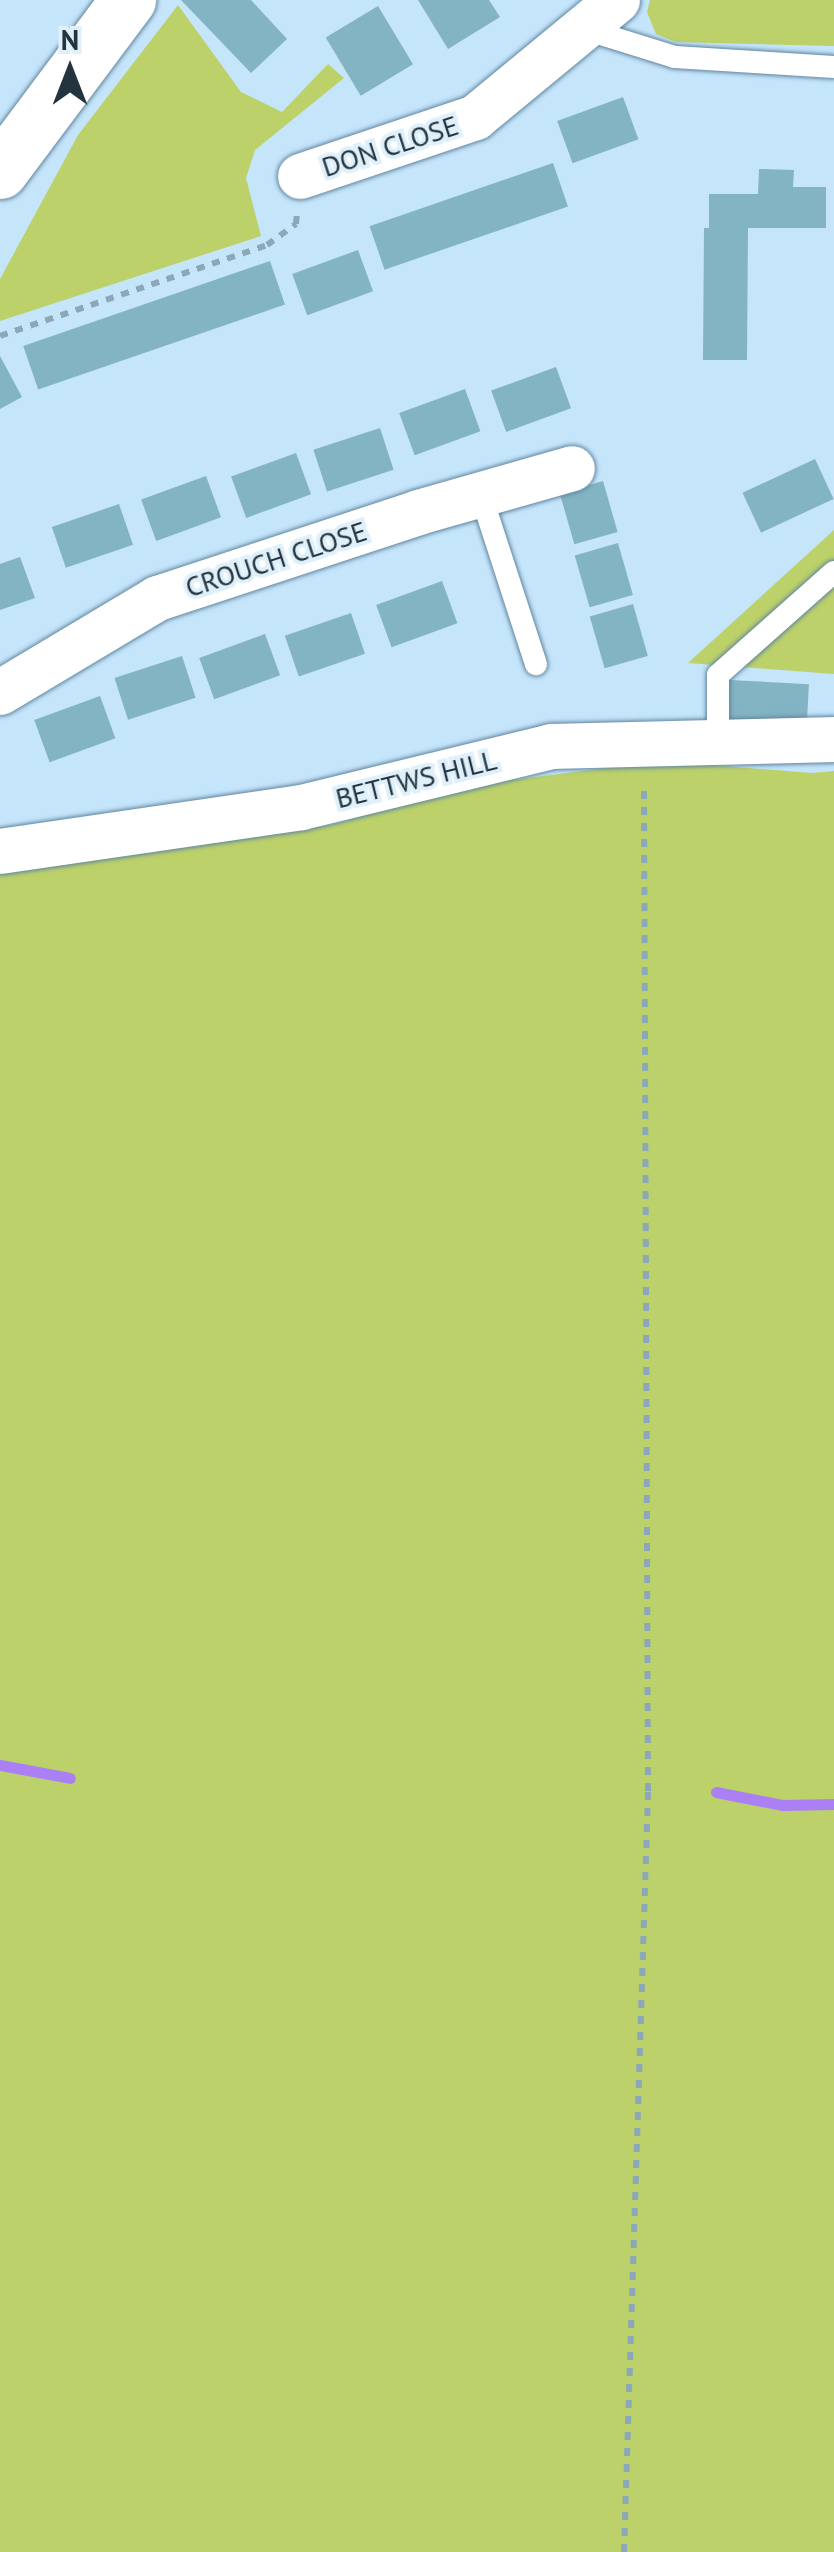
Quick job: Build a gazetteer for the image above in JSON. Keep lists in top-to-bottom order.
{
  "streets": {
    "street": ["DON CLOSE", "CROUCH CLOSE", "BETTWS HILL"]
  },
  "north": "top"
}
